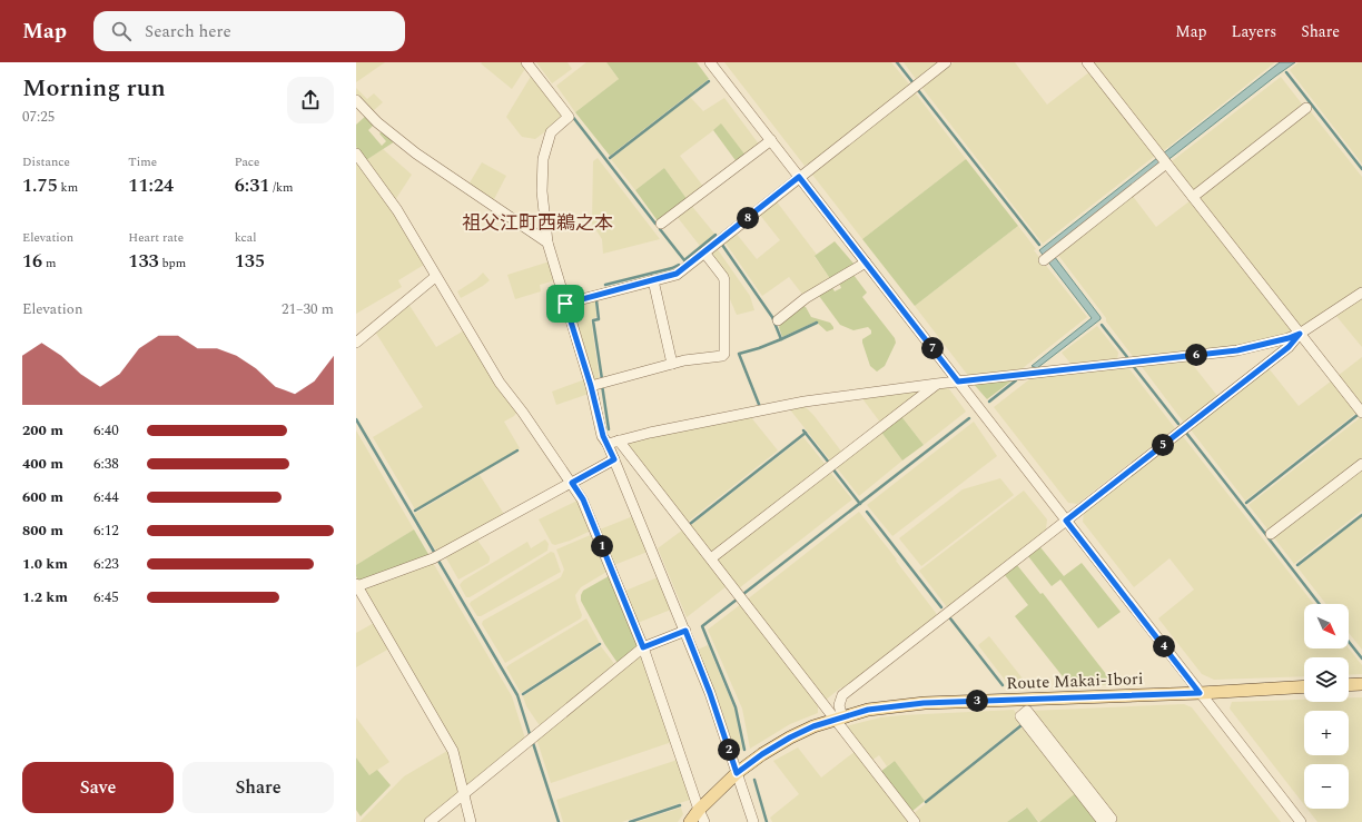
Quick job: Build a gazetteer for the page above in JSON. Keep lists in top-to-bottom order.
{
  "streets": {
    "main road": ["Route Makai-Ibori"]
  },
  "districts": ["祖父江町西鵜之本"],
  "north": "bottom right",
  "page": {
    "header": "Map",
    "search": "Search here",
    "nav": ["Map", "Layers", "Share"],
    "heading": ["Morning run", "07:25"],
    "stats": [
      ["Distance", "1.75 km"],
      ["Time", "11:24"],
      ["Pace", "6:31 /km"],
      ["Elevation", "16 m"],
      ["Heart rate", "133 bpm"],
      ["kcal", "135"]
    ],
    "pins": [
      "8",
      "7",
      "6",
      "5",
      "1",
      "4",
      "3",
      "2"
    ],
    "chart": ["Elevation", "21–30 m"],
    "list": [
      {
        "name": "200 m",
        "note": "6:40"
      },
      {
        "name": "400 m",
        "note": "6:38"
      },
      {
        "name": "600 m",
        "note": "6:44"
      },
      {
        "name": "800 m",
        "note": "6:12"
      },
      {
        "name": "1.0 km",
        "note": "6:23"
      },
      {
        "name": "1.2 km",
        "note": "6:45"
      }
    ],
    "map_buttons": ["+", "−"],
    "buttons": ["Save", "Share"]
  }
}
